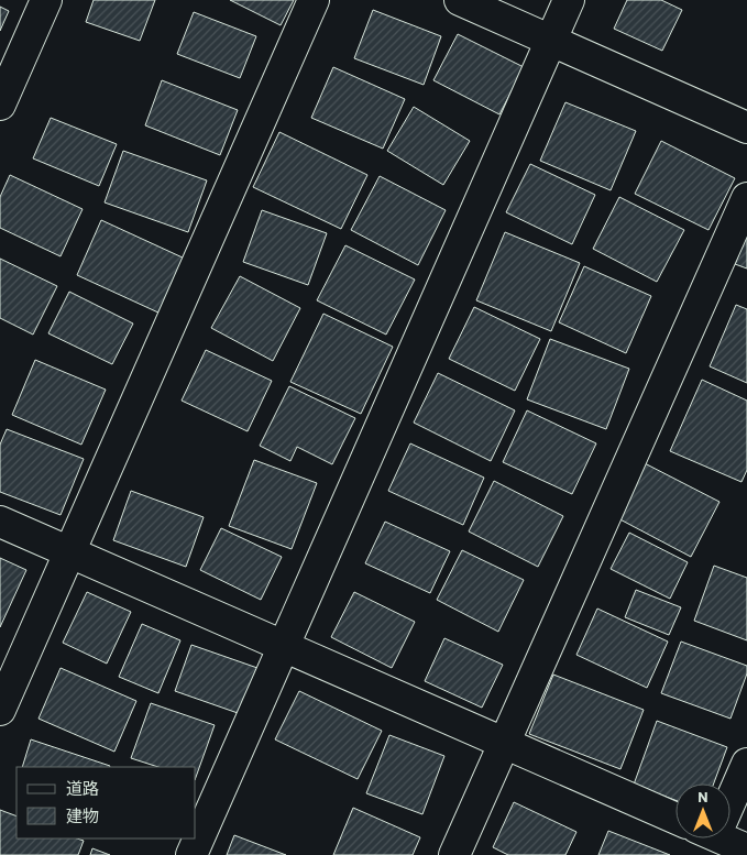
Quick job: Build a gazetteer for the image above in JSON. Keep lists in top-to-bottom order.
{
  "legend": ["道路", "建物"],
  "north": "top"
}
